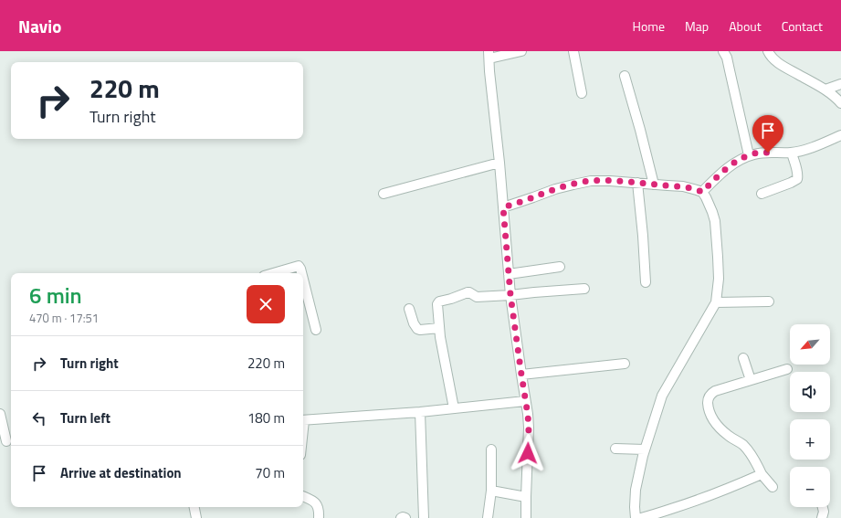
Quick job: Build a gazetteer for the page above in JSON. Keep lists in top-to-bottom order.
{
  "north": "bottom left",
  "page": {
    "header": "Navio",
    "nav": [
      "Home",
      "Map",
      "About",
      "Contact"
    ],
    "turn": ["220 m", "Turn right"],
    "heading": ["6 min", "470 m · 17:51"],
    "map_buttons": ["+", "−"],
    "list": [
      {
        "name": "Turn right",
        "value": "220 m"
      },
      {
        "name": "Turn left",
        "value": "180 m"
      },
      {
        "name": "Arrive at destination",
        "value": "70 m"
      }
    ]
  }
}
